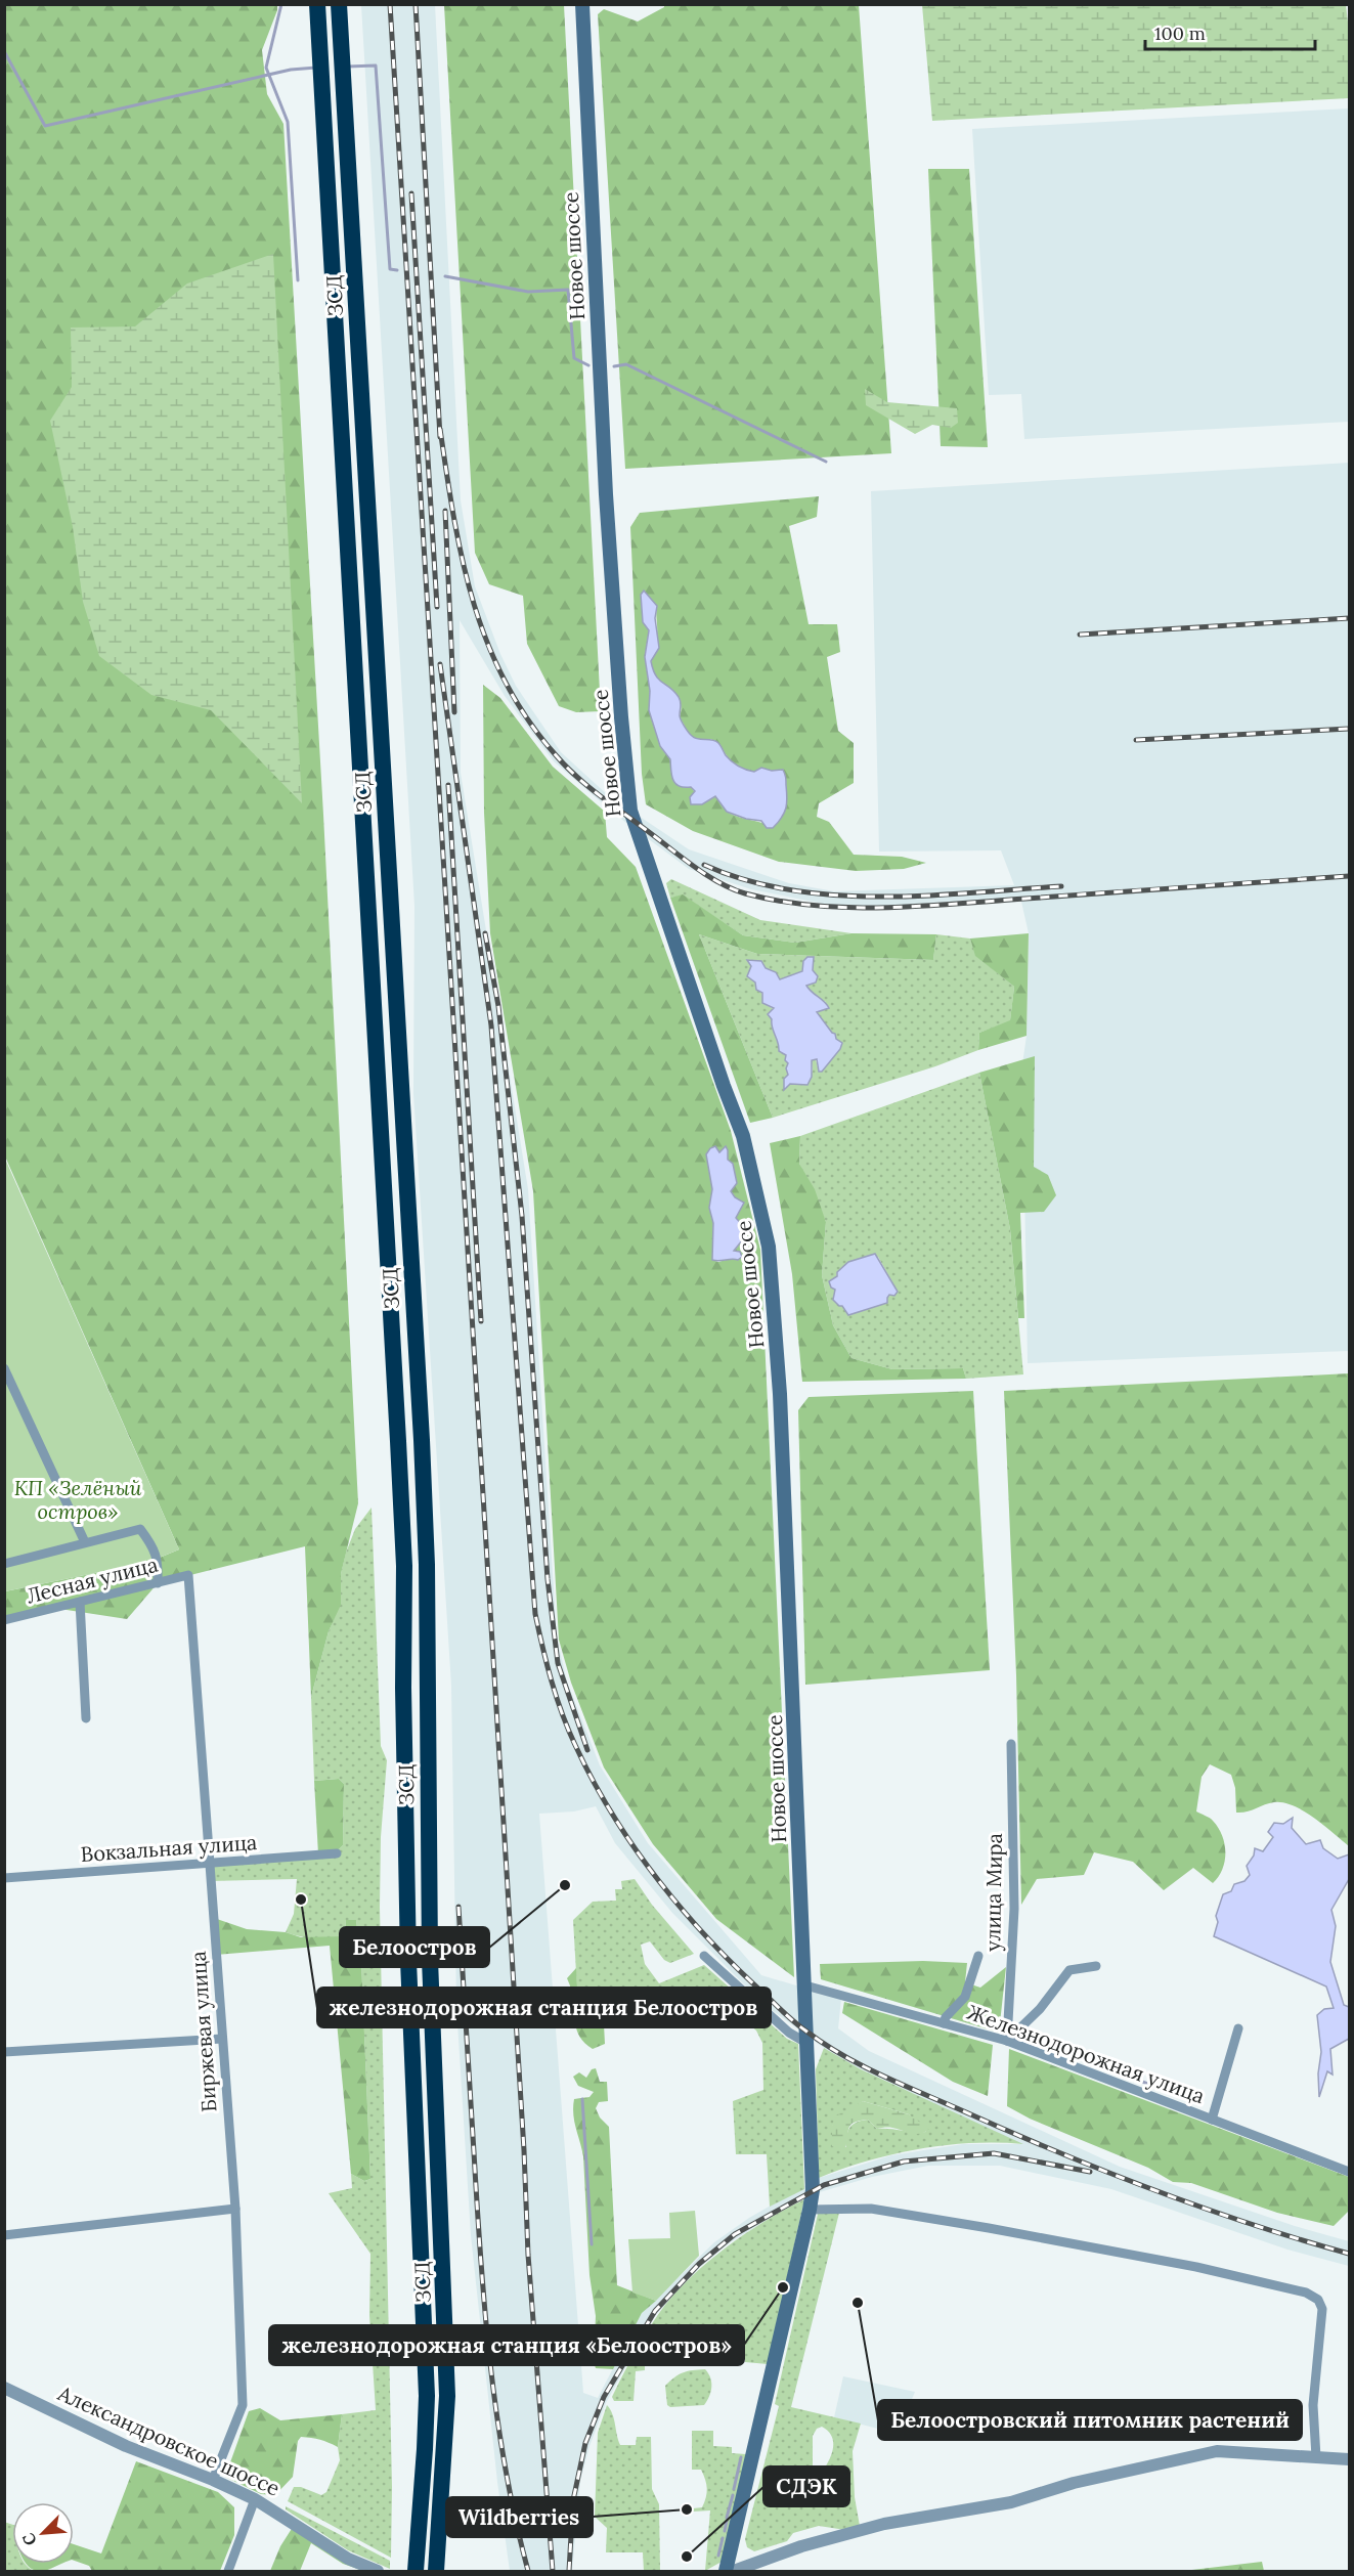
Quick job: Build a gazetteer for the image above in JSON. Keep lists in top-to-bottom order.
{
  "streets": {
    "highway": ["ЗСД"],
    "main road": ["Новое шоссе"],
    "street": [
      "Лесная улица",
      "Вокзальная улица",
      "улица Мира",
      "Биржевая улица",
      "Железнодорожная улица",
      "Александровское шоссе"
    ]
  },
  "crossings": [
    ["Новое шоссе", "Железнодорожная улица"],
    ["Лесная улица", "Биржевая улица"],
    ["Вокзальная улица", "Биржевая улица"],
    ["улица Мира", "Железнодорожная улица"],
    ["Биржевая улица", "Александровское шоссе"]
  ],
  "parks": ["КП «Зелёный остров»"],
  "places": [
    "Белоостров",
    "железнодорожная станция Белоостров",
    "железнодорожная станция «Белоостров»",
    "Белоостровский питомник растений",
    "Wildberries",
    "СДЭК"
  ],
  "scale_bar": "100 m",
  "north": "bottom left"
}
